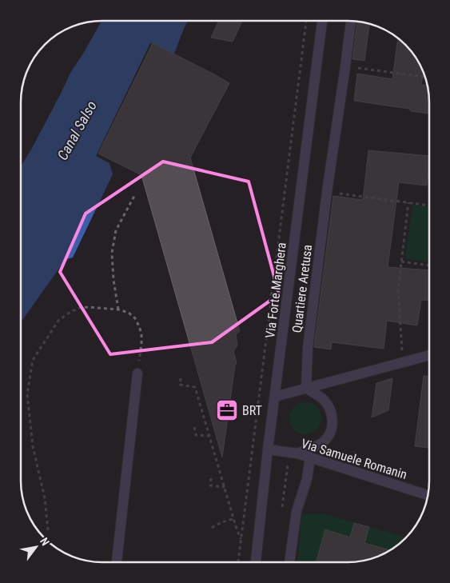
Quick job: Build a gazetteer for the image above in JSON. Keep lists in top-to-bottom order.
{
  "streets": {
    "street": ["Quartiere Aretusa", "Via Forte Marghera", "Via Samuele Romanin"]
  },
  "crossings": [
    ["Quartiere Aretusa", "Via Forte Marghera"],
    ["Quartiere Aretusa", "Via Samuele Romanin"],
    ["Via Forte Marghera", "Via Samuele Romanin"]
  ],
  "water": ["Canal Salso"],
  "places": {
    "office": ["BRT"]
  },
  "north": "top right"
}
